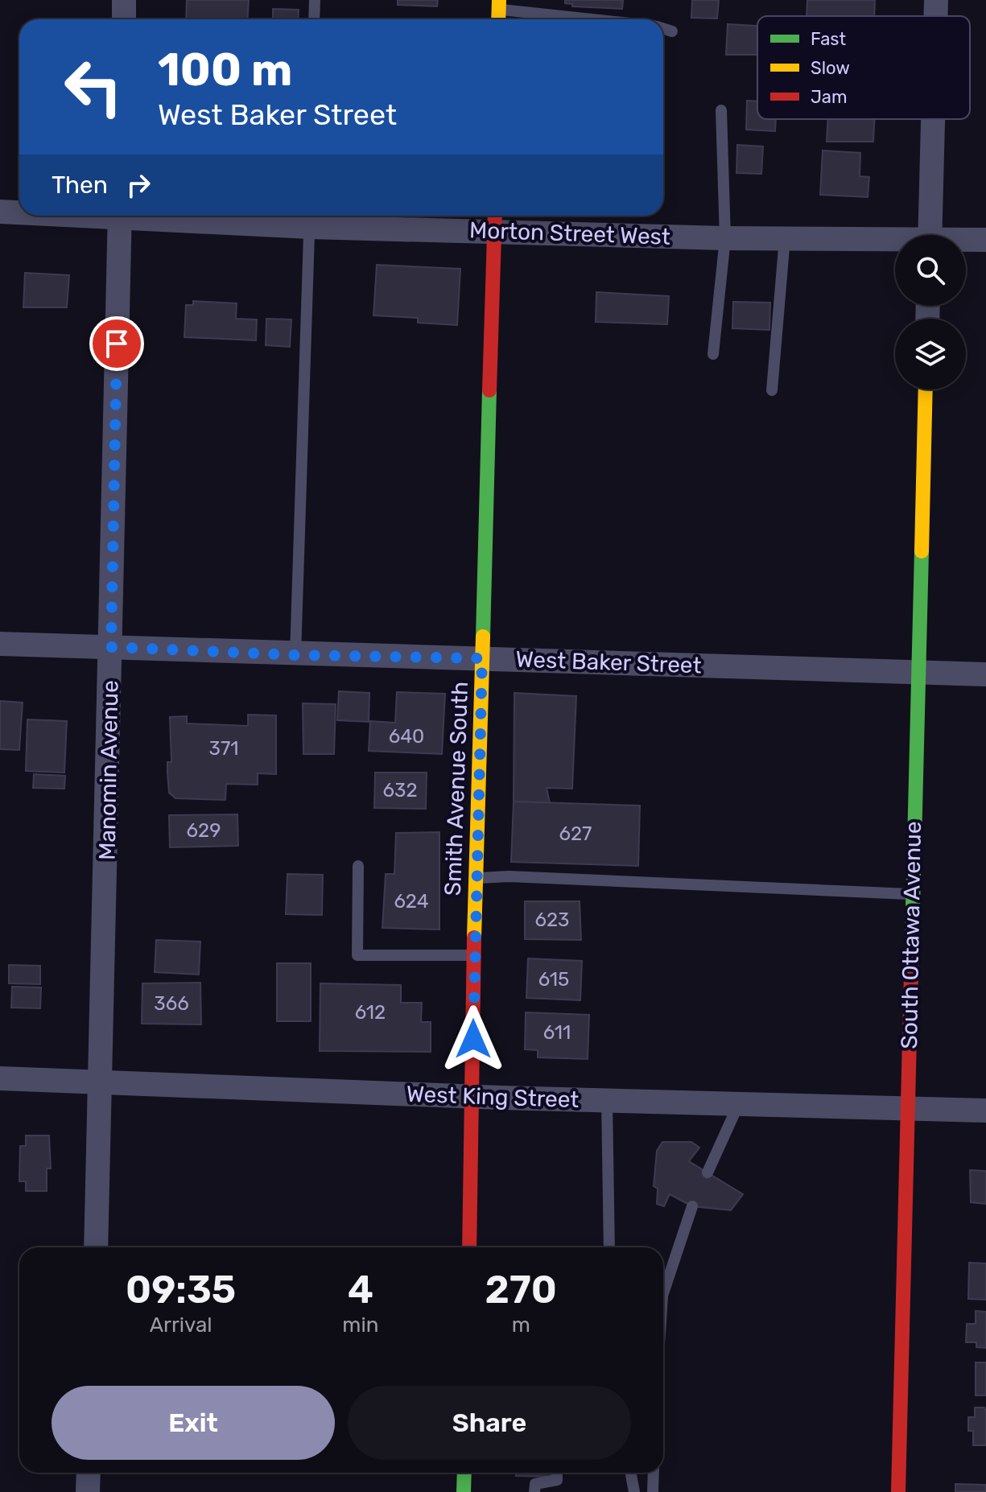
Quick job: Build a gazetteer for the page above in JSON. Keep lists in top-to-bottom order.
{
  "streets": {
    "street": [
      "Morton Street West",
      "West Baker Street",
      "Manomin Avenue",
      "Smith Avenue South",
      "South Ottawa Avenue",
      "West King Street"
    ]
  },
  "crossings": [
    ["Morton Street West", "Smith Avenue South"],
    ["West Baker Street", "Manomin Avenue"],
    ["West Baker Street", "Smith Avenue South"],
    ["West Baker Street", "South Ottawa Avenue"],
    ["Manomin Avenue", "West King Street"],
    ["Smith Avenue South", "West King Street"],
    ["South Ottawa Avenue", "West King Street"]
  ],
  "house_numbers": [
    "640",
    "371",
    "632",
    "629",
    "627",
    "624",
    "623",
    "615",
    "366",
    "612",
    "611"
  ],
  "legend": ["Fast", "Slow", "Jam"],
  "page": {
    "turn": ["100 m", "West Baker Street"],
    "then": "Then",
    "eta": [
      "09:35",
      "Arrival",
      "4",
      "min",
      "270",
      "m"
    ],
    "buttons": ["Exit", "Share"]
  }
}
